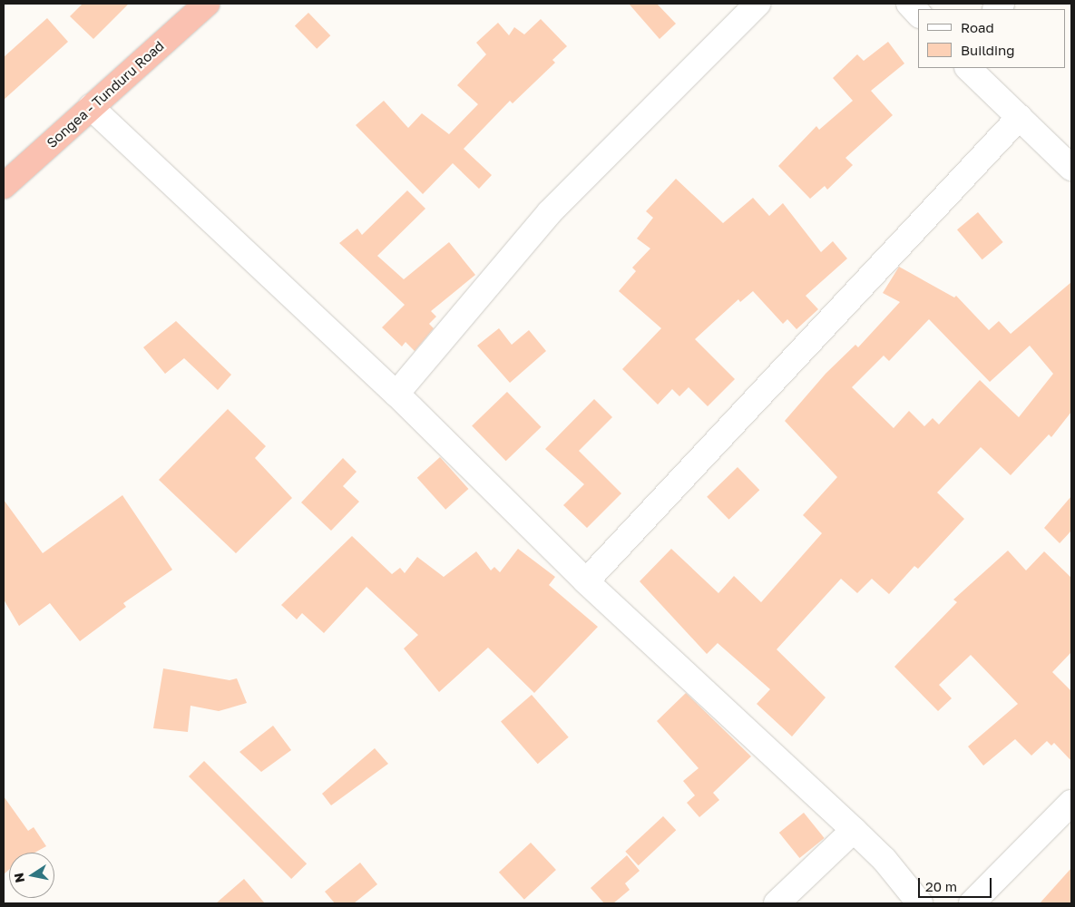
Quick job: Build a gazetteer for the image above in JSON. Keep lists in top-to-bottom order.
{
  "streets": {
    "highway": ["Songea - Tunduru Road"]
  },
  "legend": ["Road", "Building"],
  "scale_bar": "20 m",
  "north": "left"
}
